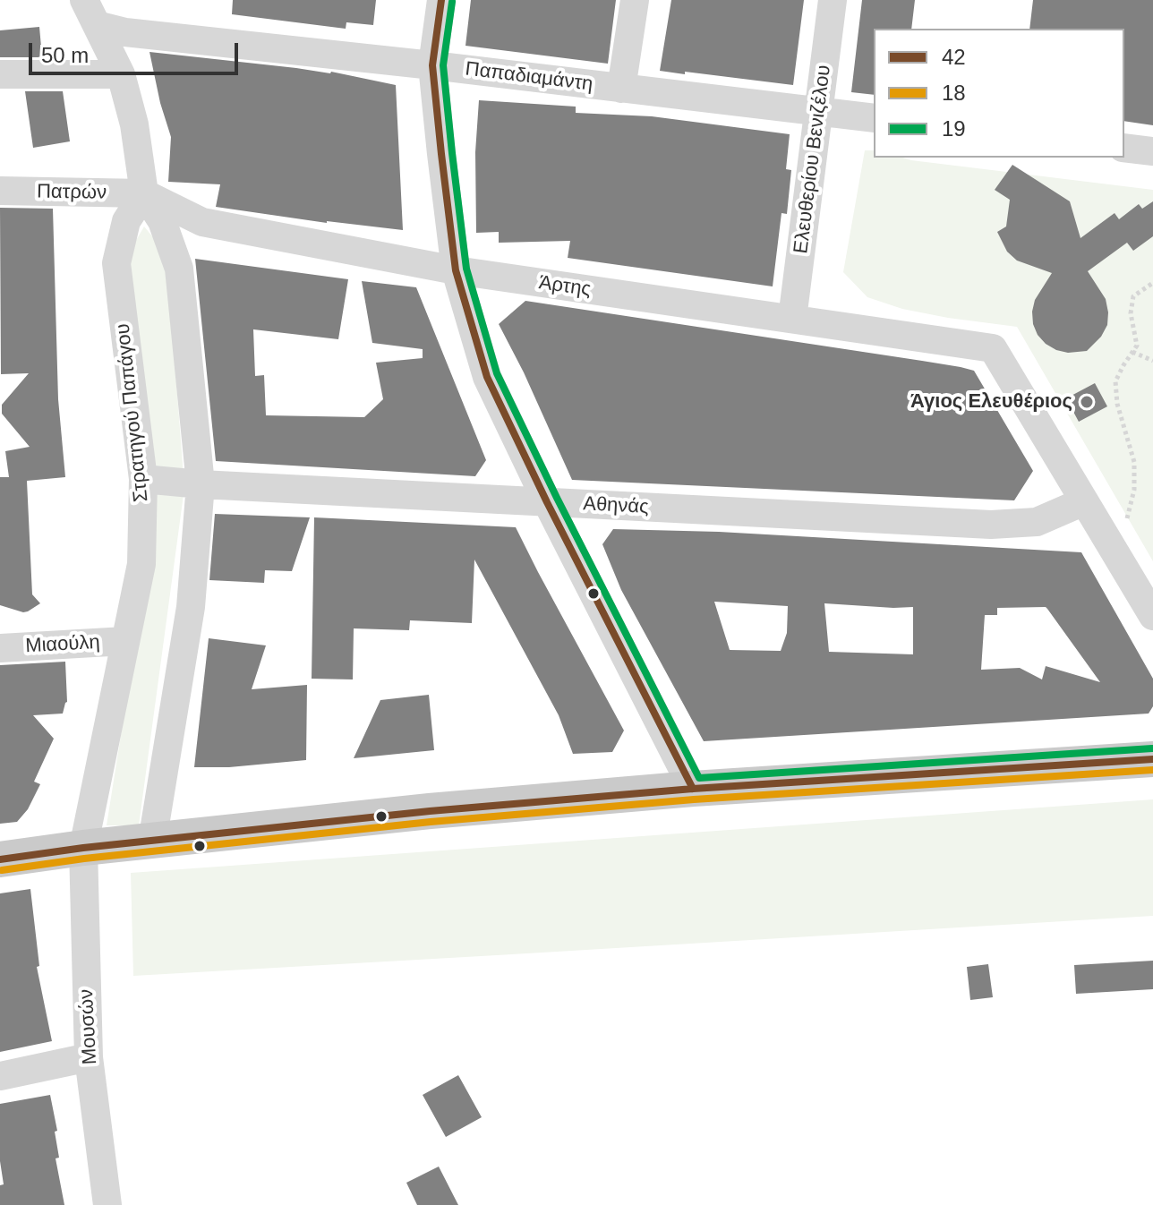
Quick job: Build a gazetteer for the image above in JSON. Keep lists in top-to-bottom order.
{
  "streets": {
    "street": [
      "Παπαδιαμάντη",
      "Ελευθερίου Βενιζέλου",
      "Πατρών",
      "Άρτης",
      "Στρατηγού Παπάγου",
      "Αθηνάς",
      "Μιαούλη",
      "Μουσών"
    ]
  },
  "crossings": [
    ["Παπαδιαμάντη", "Ελευθερίου Βενιζέλου"],
    ["Ελευθερίου Βενιζέλου", "Άρτης"],
    ["Πατρών", "Άρτης"],
    ["Πατρών", "Στρατηγού Παπάγου"],
    ["Άρτης", "Στρατηγού Παπάγου"],
    ["Άρτης", "Αθηνάς"],
    ["Στρατηγού Παπάγου", "Αθηνάς"],
    ["Στρατηγού Παπάγου", "Μιαούλη"],
    ["Στρατηγού Παπάγου", "Μουσών"]
  ],
  "places": ["Άγιος Ελευθέριος"],
  "lines": ["transit line 42", "transit line 19", "transit line 18"],
  "legend": ["42", "18", "19"],
  "scale_bar": "50 m"
}
